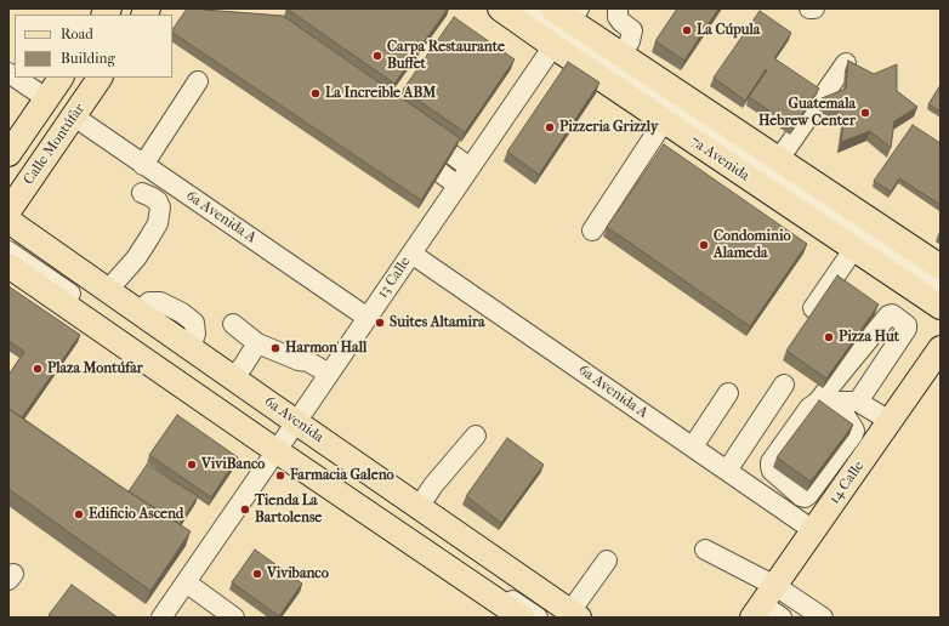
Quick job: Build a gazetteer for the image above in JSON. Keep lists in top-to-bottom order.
{
  "streets": {
    "main road": [
      "Calle Montúfar",
      "7a Avenida",
      "6a Avenida",
      "14 Calle"
    ],
    "street": ["6a Avenida A", "13 Calle"]
  },
  "crossings": [
    ["Calle Montúfar", "6a Avenida A"],
    ["7a Avenida", "13 Calle"],
    ["6a Avenida A", "13 Calle"],
    ["6a Avenida A", "14 Calle"],
    ["13 Calle", "6a Avenida"]
  ],
  "places": [
    "La Cúpula",
    "Carpa Restaurante Buffet",
    "La Increible ABM",
    "Guatemala Hebrew Center",
    "Pizzeria Grizzly",
    "Condominio Alameda",
    "Suites Altamira",
    "Pizza Hut",
    "Harmon Hall",
    "Plaza Montúfar",
    "ViviBanco",
    "Farmacia Galeno",
    "Tienda La Bartolense",
    "Edificio Ascend",
    "Vivibanco"
  ],
  "legend": ["Road", "Building"]
}
